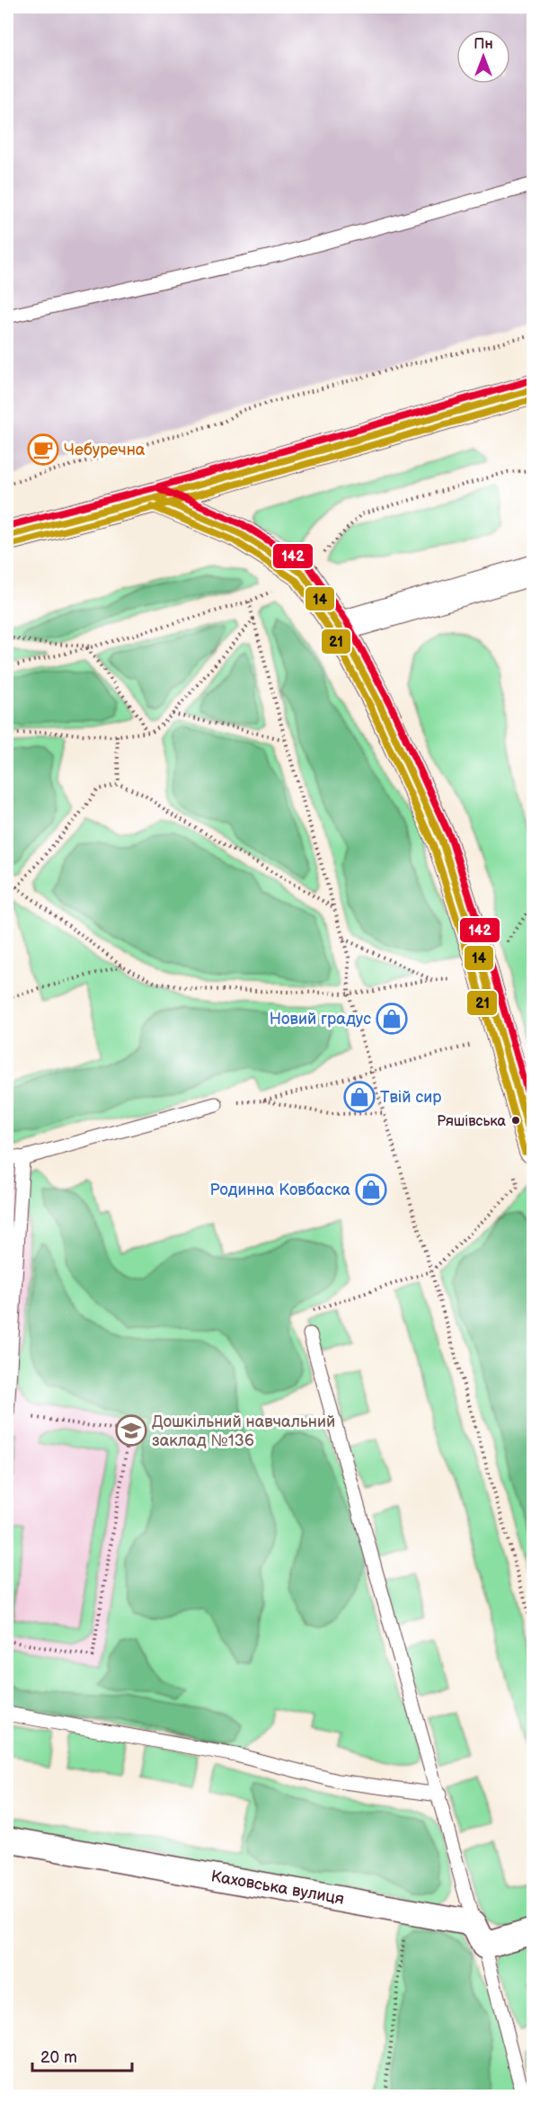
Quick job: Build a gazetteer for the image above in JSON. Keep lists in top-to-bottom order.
{
  "streets": {
    "street": ["Каховська вулиця"]
  },
  "places": {
    "cafe": ["Чебуречна"],
    "shop": ["Новий градус", "Твій сир", "Родинна Ковбаска"],
    "other": ["Ряшівська"],
    "school or university": ["Дошкільний навчальний заклад №136"]
  },
  "lines": ["transit line 142", "transit line 14", "transit line 21"],
  "scale_bar": "20 m",
  "north": "top"
}
